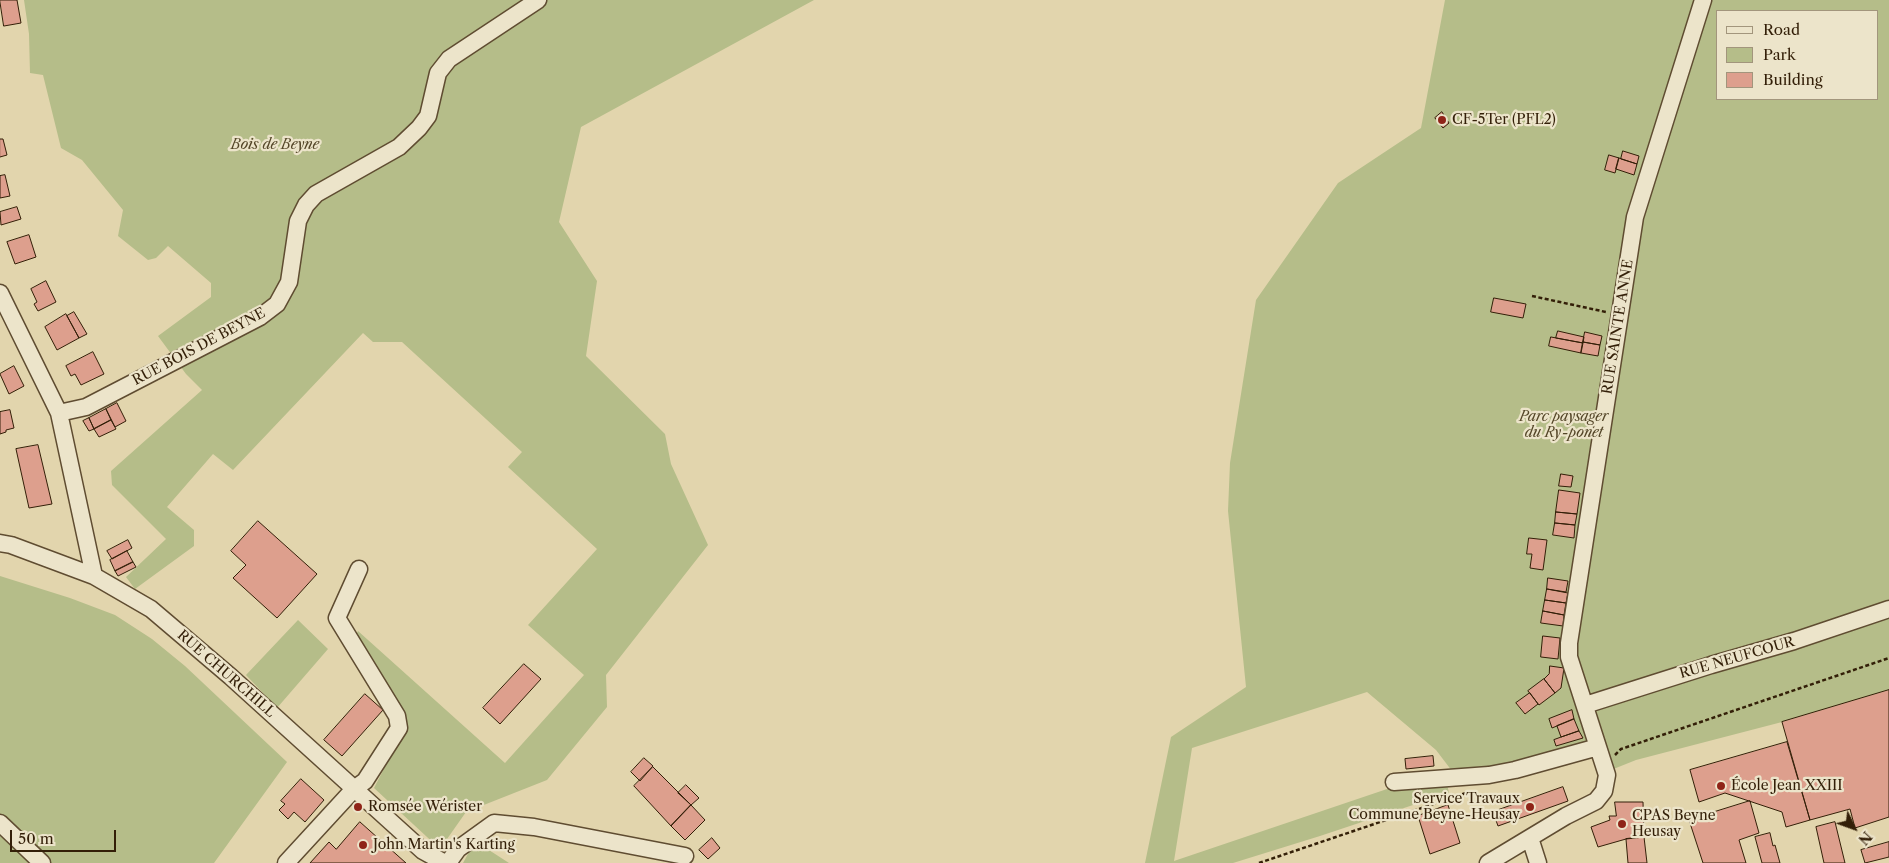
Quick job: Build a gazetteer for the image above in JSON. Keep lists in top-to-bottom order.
{
  "streets": {
    "street": [
      "RUE SAINTE ANNE",
      "RUE BOIS DE BEYNE",
      "RUE NEUFCOUR",
      "RUE CHURCHILL"
    ]
  },
  "crossings": [
    ["RUE SAINTE ANNE", "RUE NEUFCOUR"]
  ],
  "parks": ["Bois de Beyne", "Parc paysager du Ry-ponet"],
  "places": [
    "CF-5Ter (PFL2)",
    "École Jean XXIII",
    "Romsée Wérister",
    "Service Travaux Commune Beyne-Heusay",
    "CPAS Beyne Heusay",
    "John Martin's Karting"
  ],
  "legend": ["Road", "Park", "Building"],
  "scale_bar": "50 m",
  "north": "bottom right"
}
